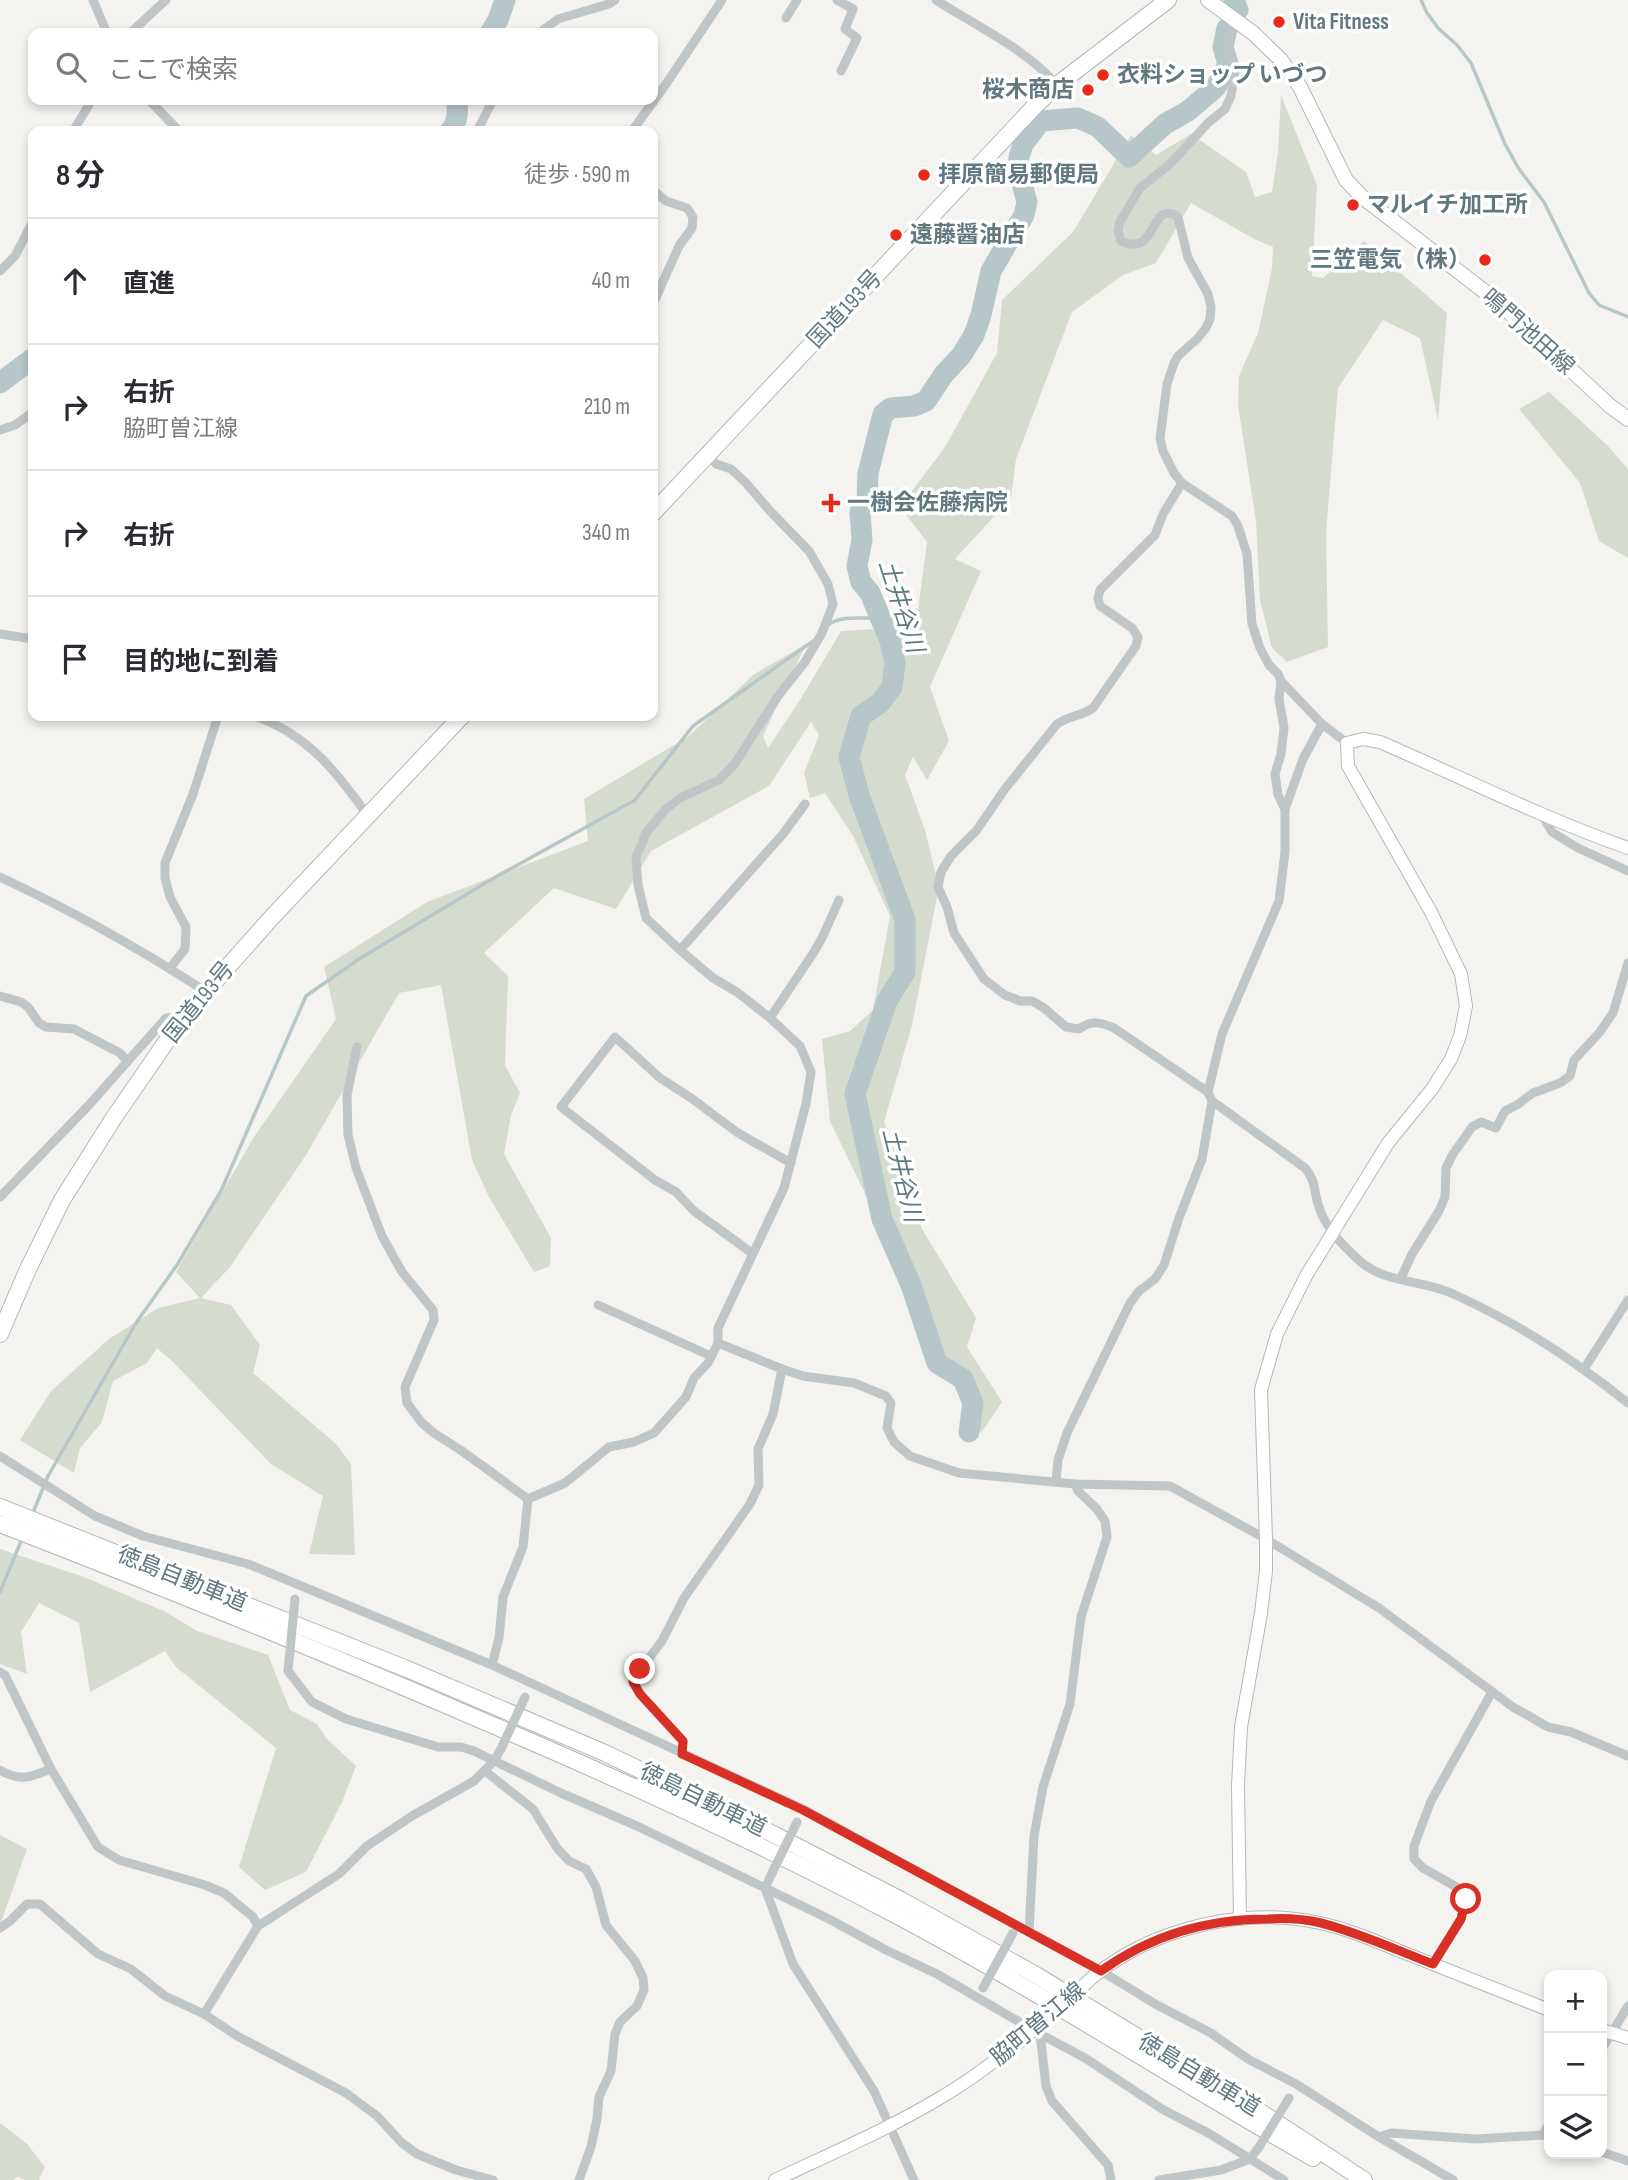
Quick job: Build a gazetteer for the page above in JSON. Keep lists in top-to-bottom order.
{
  "streets": {
    "highway": ["国道193号", "徳島自動車道"],
    "main road": ["鳴門池田線"],
    "street": ["脇町曽江線"]
  },
  "water": ["土井谷川"],
  "places": {
    "other": [
      "Vita Fitness",
      "衣料ショップ いづつ",
      "桜木商店",
      "拝原簡易郵便局",
      "マルイチ加工所",
      "遠藤醤油店",
      "三笠電気（株）"
    ],
    "health": ["一樹会佐藤病院"]
  },
  "page": {
    "search": "ここで検索",
    "heading": ["8 分", "徒歩 · 590 m"],
    "list": [
      ["直進", "40 m"],
      ["右折", "脇町曽江線", "210 m"],
      ["右折", "340 m"],
      "目的地に到着"
    ],
    "map_buttons": ["+", "−"]
  }
}
